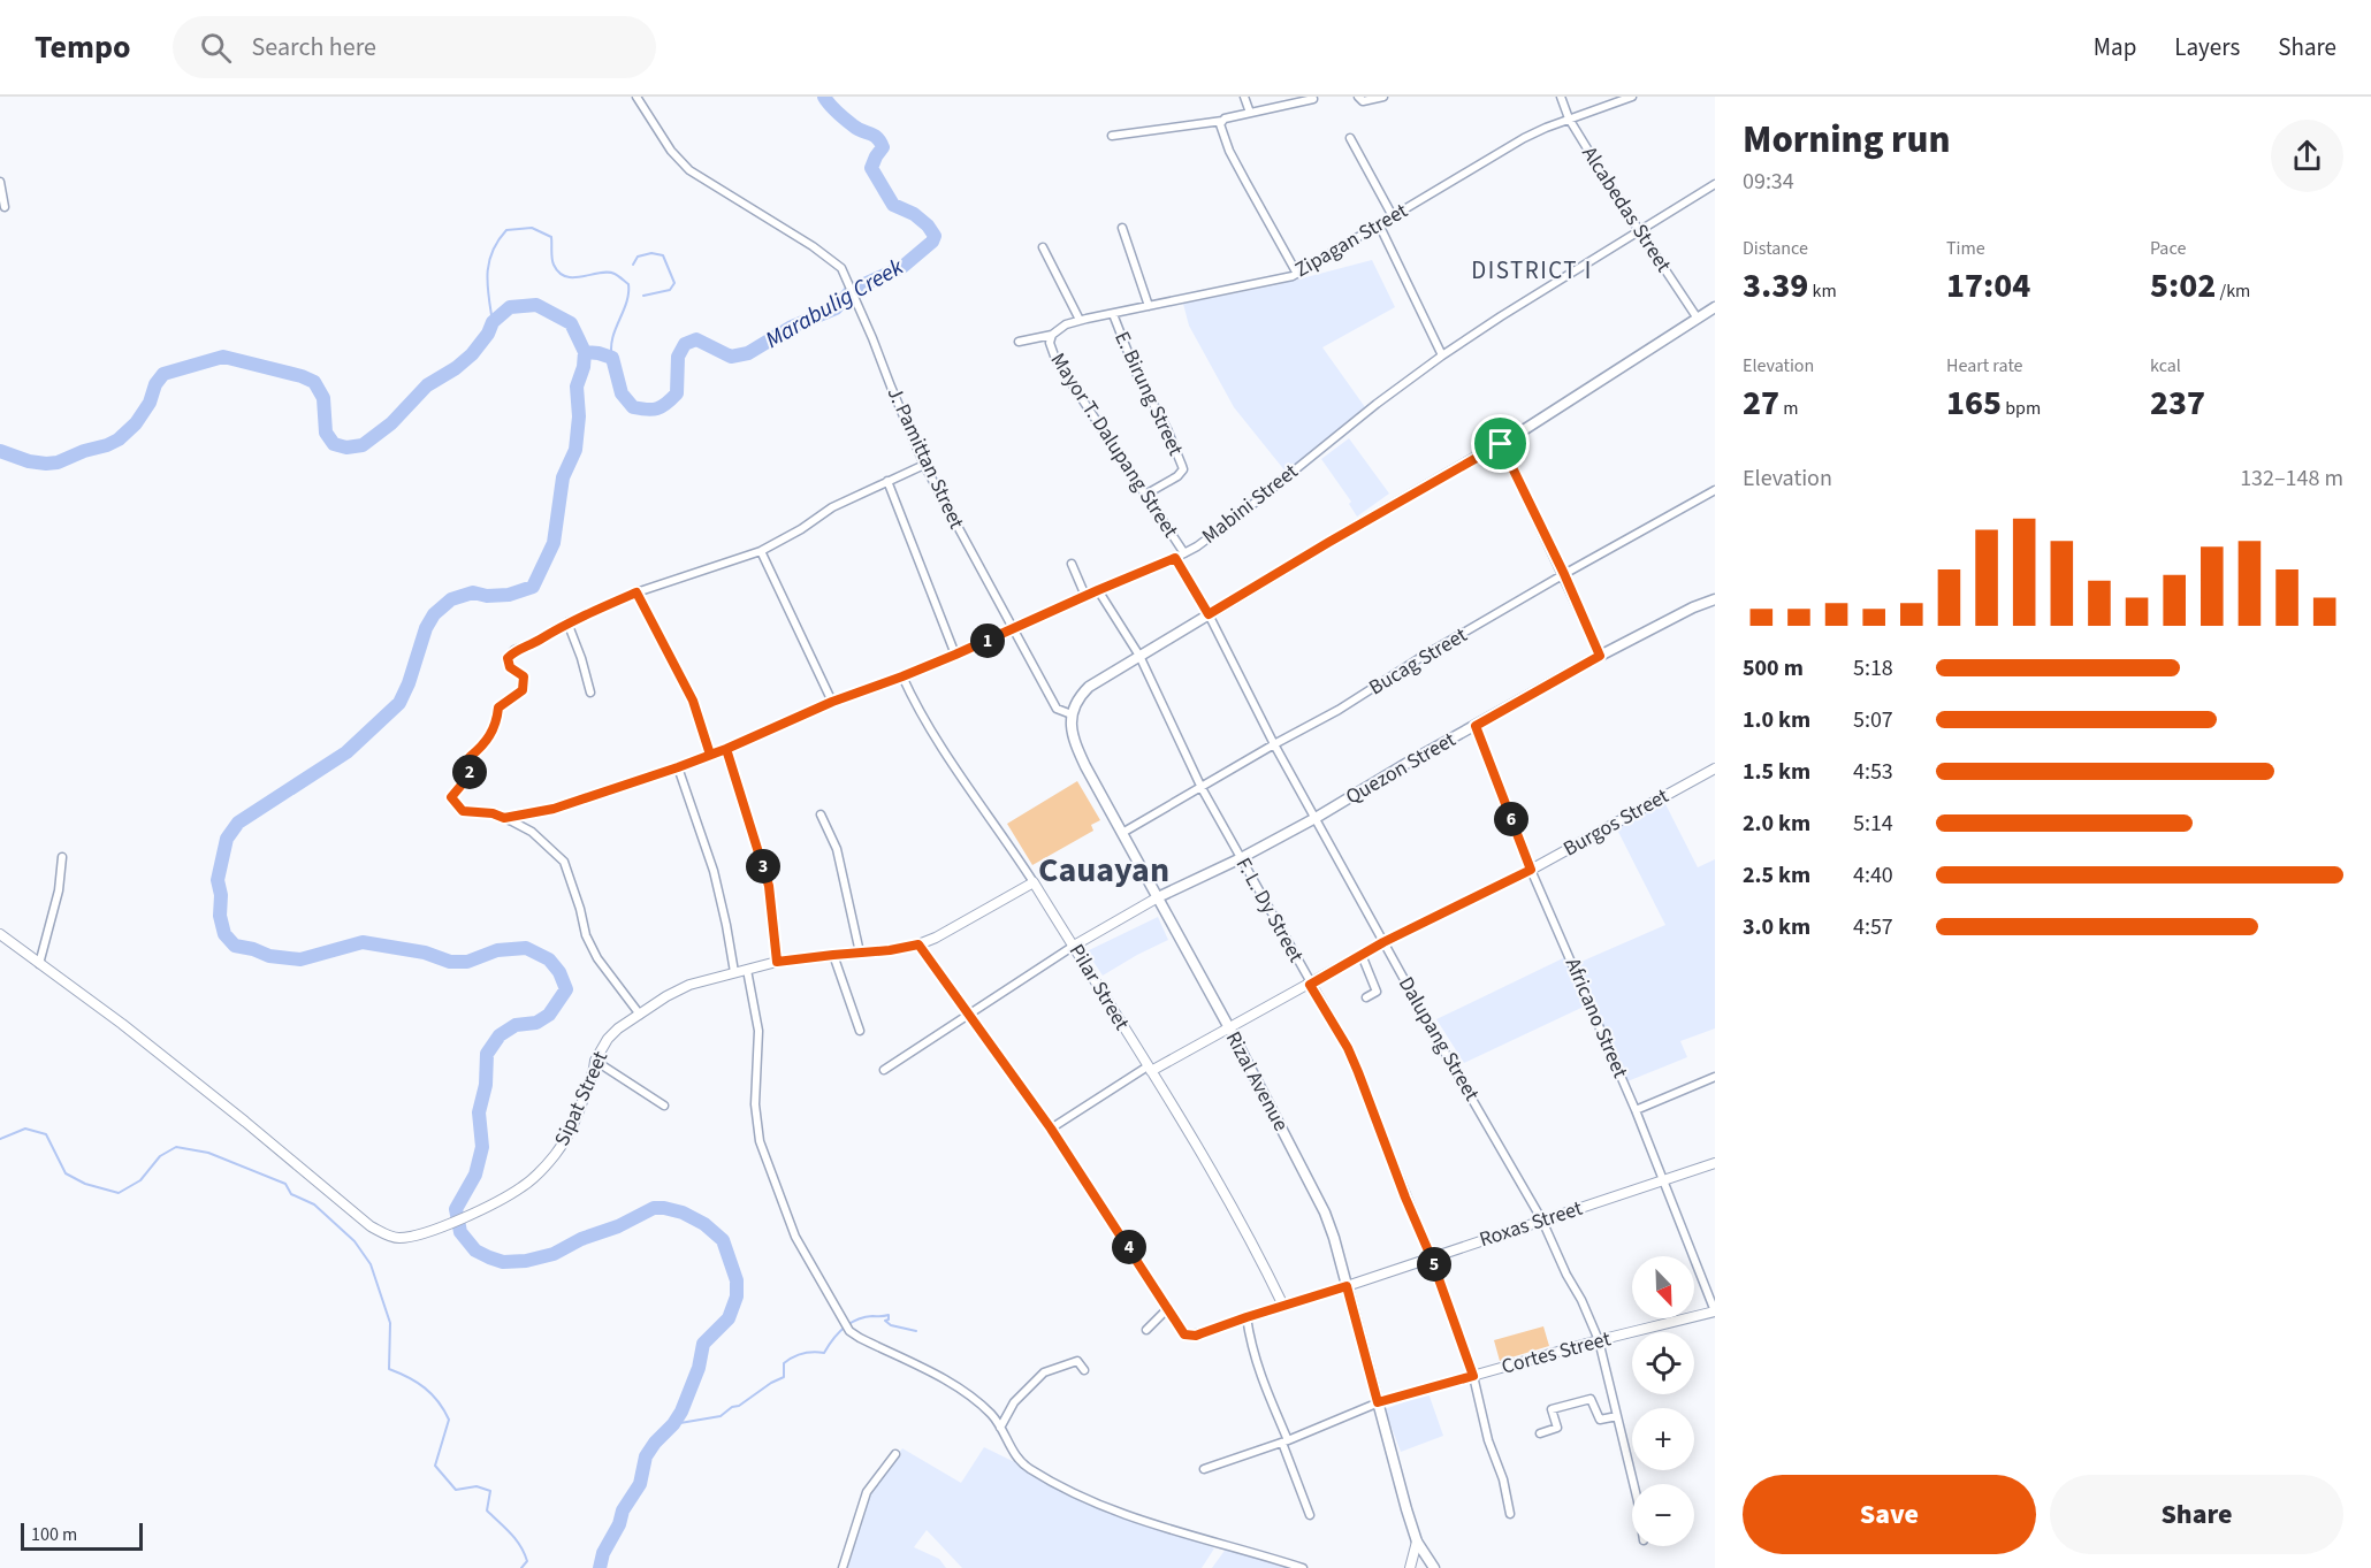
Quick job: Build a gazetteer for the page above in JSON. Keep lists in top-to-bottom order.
{
  "streets": {
    "main road": ["Quezon Street", "Rizal Avenue"],
    "street": [
      "Alcabedas Street",
      "Zipagan Street",
      "E. Birung Street",
      "Mayor T. Dalupang Street",
      "J. Pamittan Street",
      "Mabini Street",
      "Bucag Street",
      "Burgos Street",
      "F. L. Dy Street",
      "Pilar Street",
      "Africano Street",
      "Dalupang Street",
      "Sipat Street",
      "Roxas Street",
      "Cortes Street"
    ]
  },
  "crossings": [
    ["Alcabedas Street", "Zipagan Street"],
    ["Alcabedas Street", "Mabini Street"],
    ["Zipagan Street", "E. Birung Street"],
    ["Zipagan Street", "Mayor T. Dalupang Street"],
    ["E. Birung Street", "Mayor T. Dalupang Street"],
    ["Mayor T. Dalupang Street", "Mabini Street"],
    ["J. Pamittan Street", "Mabini Street"],
    ["Mabini Street", "F. L. Dy Street"],
    ["Mabini Street", "Pilar Street"],
    ["Mabini Street", "Dalupang Street"],
    ["Bucag Street", "F. L. Dy Street"],
    ["Bucag Street", "Dalupang Street"],
    ["Bucag Street", "Rizal Avenue"],
    ["Quezon Street", "F. L. Dy Street"],
    ["Quezon Street", "Africano Street"],
    ["Quezon Street", "Dalupang Street"],
    ["Quezon Street", "Rizal Avenue"],
    ["Burgos Street", "F. L. Dy Street"],
    ["Burgos Street", "Pilar Street"],
    ["Burgos Street", "Africano Street"],
    ["Burgos Street", "Dalupang Street"],
    ["Burgos Street", "Rizal Avenue"],
    ["F. L. Dy Street", "Roxas Street"],
    ["F. L. Dy Street", "Cortes Street"],
    ["Pilar Street", "Sipat Street"],
    ["Africano Street", "Roxas Street"],
    ["Africano Street", "Cortes Street"],
    ["Dalupang Street", "Roxas Street"],
    ["Dalupang Street", "Cortes Street"],
    ["Rizal Avenue", "Roxas Street"],
    ["Rizal Avenue", "Cortes Street"]
  ],
  "districts": ["DISTRICT I", "Cauayan"],
  "water": ["Marabulig Creek"],
  "scale_bar": "100 m",
  "north": "bottom right",
  "page": {
    "header": "Tempo",
    "search": "Search here",
    "nav": ["Map", "Layers", "Share"],
    "heading": ["Morning run", "09:34"],
    "stats": [
      ["Distance", "3.39 km"],
      ["Time", "17:04"],
      ["Pace", "5:02 /km"],
      ["Elevation", "27 m"],
      ["Heart rate", "165 bpm"],
      ["kcal", "237"]
    ],
    "chart": ["Elevation", "132–148 m"],
    "pins": [
      "1",
      "2",
      "6",
      "3",
      "4",
      "5"
    ],
    "list": [
      {
        "name": "500 m",
        "note": "5:18"
      },
      {
        "name": "1.0 km",
        "note": "5:07"
      },
      {
        "name": "1.5 km",
        "note": "4:53"
      },
      {
        "name": "2.0 km",
        "note": "5:14"
      },
      {
        "name": "2.5 km",
        "note": "4:40"
      },
      {
        "name": "3.0 km",
        "note": "4:57"
      }
    ],
    "map_buttons": ["+", "−"],
    "buttons": ["Save", "Share"],
    "scale": "100 m"
  }
}
